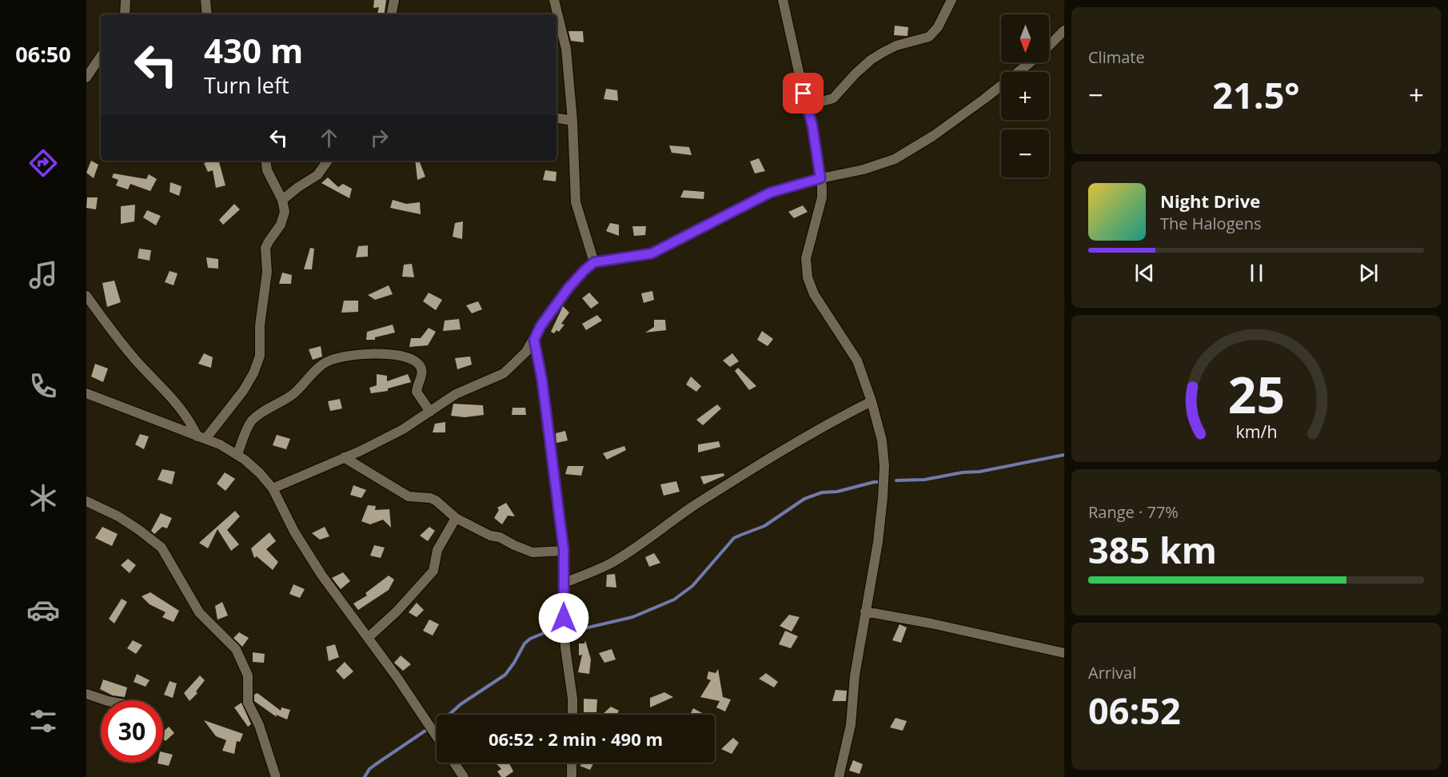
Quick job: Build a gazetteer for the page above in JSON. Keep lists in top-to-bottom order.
{
  "north": "bottom",
  "page": {
    "tabs": "06:50",
    "tile": [
      "Climate",
      ["Range · 77%", "385 km"],
      ["Arrival", "06:52"]
    ],
    "map_buttons": ["+", "−"],
    "turn": ["430 m", "Turn left"],
    "heat": ["−", "21.5°", "+"],
    "song": ["Night Drive", "The Halogens"],
    "limit": "30",
    "trip": "06:52 · 2 min · 490 m",
    "gauge": ["25", "km/h"]
  }
}
